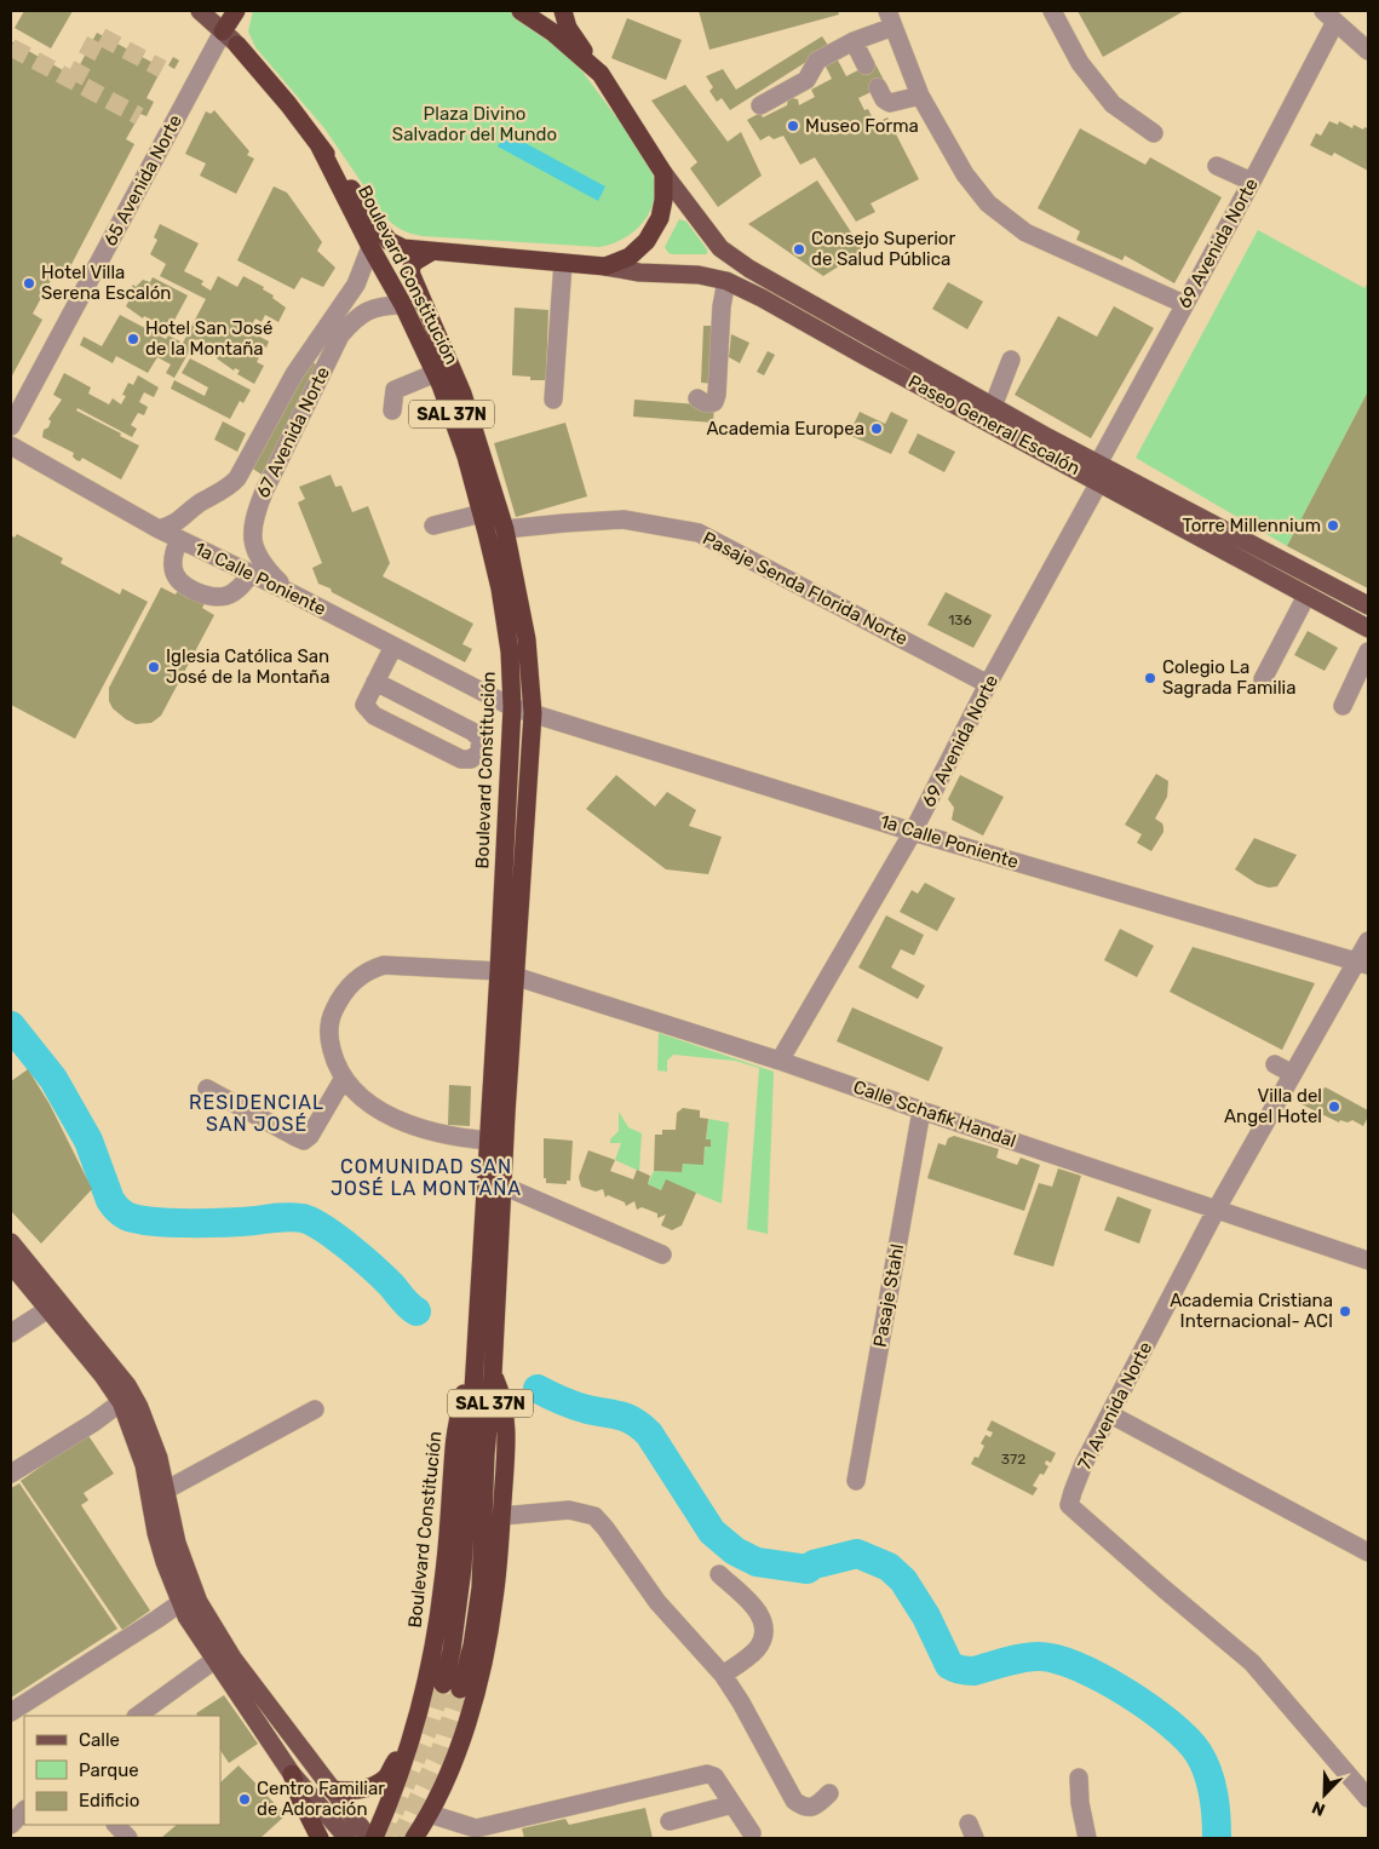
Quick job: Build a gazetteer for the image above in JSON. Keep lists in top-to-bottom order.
{
  "streets": {
    "highway": ["Boulevard Constitución", "SAL 37N"],
    "main road": ["Paseo General Escalón"],
    "street": [
      "65 Avenida Norte",
      "69 Avenida Norte",
      "67 Avenida Norte",
      "1a Calle Poniente",
      "Pasaje Senda Florida Norte",
      "Calle Schafik Handal",
      "Pasaje Stahl",
      "71 Avenida Norte"
    ]
  },
  "crossings": [
    ["69 Avenida Norte", "Paseo General Escalón"],
    ["69 Avenida Norte", "1a Calle Poniente"],
    ["69 Avenida Norte", "Pasaje Senda Florida Norte"],
    ["69 Avenida Norte", "Calle Schafik Handal"],
    ["Boulevard Constitución", "SAL 37N"],
    ["Boulevard Constitución", "67 Avenida Norte"],
    ["Boulevard Constitución", "1a Calle Poniente"],
    ["Boulevard Constitución", "Pasaje Senda Florida Norte"],
    ["Boulevard Constitución", "Calle Schafik Handal"],
    ["SAL 37N", "Paseo General Escalón"],
    ["67 Avenida Norte", "1a Calle Poniente"],
    ["1a Calle Poniente", "71 Avenida Norte"],
    ["Calle Schafik Handal", "Pasaje Stahl"],
    ["Calle Schafik Handal", "71 Avenida Norte"]
  ],
  "districts": ["RESIDENCIAL SAN JOSÉ", "COMUNIDAD SAN JOSÉ LA MONTAÑA"],
  "parks": ["Plaza Divino Salvador del Mundo"],
  "places": [
    "Museo Forma",
    "Consejo Superior de Salud Pública",
    "Hotel Villa Serena Escalón",
    "Hotel San José de la Montaña",
    "Academia Europea",
    "Torre Millennium",
    "Iglesia Católica San José de la Montaña",
    "Colegio La Sagrada Familia",
    "Villa del Angel Hotel",
    "Academia Cristiana Internacional- ACI",
    "Centro Familiar de Adoración"
  ],
  "house_numbers": ["136", "372"],
  "legend": ["Calle", "Parque", "Edificio"],
  "north": "bottom left"
}
